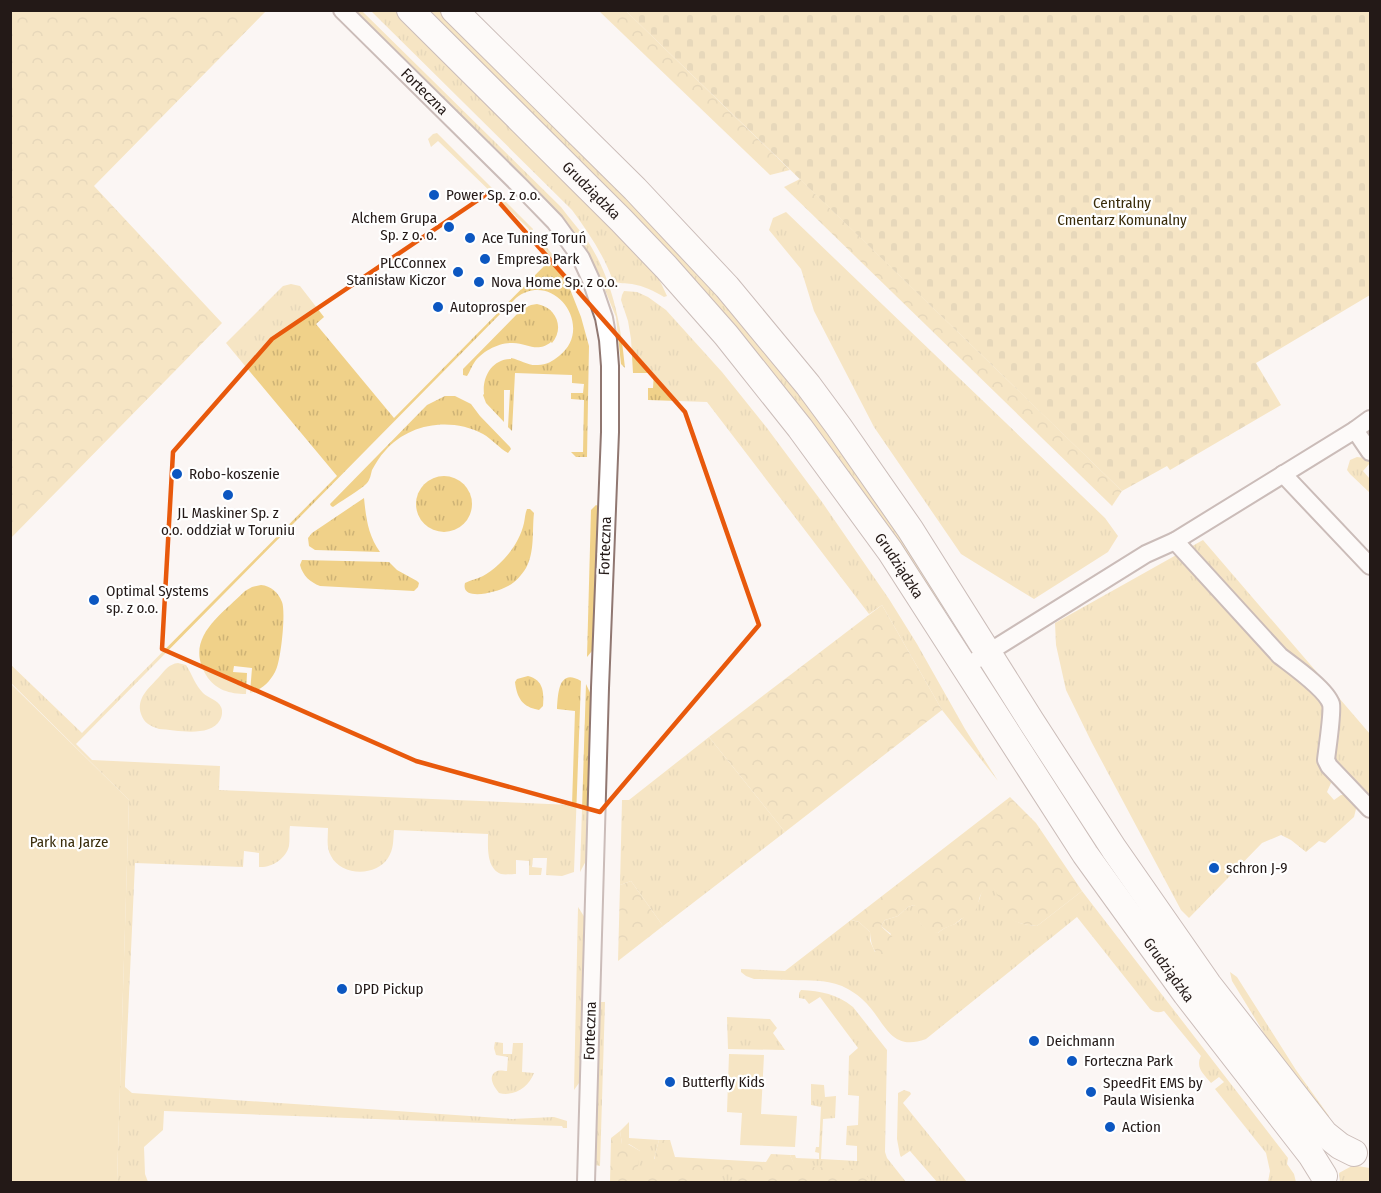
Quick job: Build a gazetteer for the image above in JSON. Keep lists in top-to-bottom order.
{
  "streets": {
    "main road": ["Grudziądzka"],
    "street": ["Forteczna"]
  },
  "parks": ["Centralny Cmentarz Komunalny", "Park na Jarze"],
  "places": [
    "Power Sp. z o.o.",
    "Alchem Grupa Sp. z o. o.",
    "Ace Tuning Toruń",
    "Empresa Park",
    "PLCConnex Stanisław Kiczor",
    "Nova Home Sp. z o.o.",
    "Autoprosper",
    "Robo-koszenie",
    "JL Maskiner Sp. z o.o. oddział w Toruniu",
    "Optimal Systems sp. z o.o.",
    "schron J-9",
    "DPD Pickup",
    "Deichmann",
    "Forteczna Park",
    "Butterfly Kids",
    "SpeedFit EMS by Paula Wisienka",
    "Action"
  ]
}
